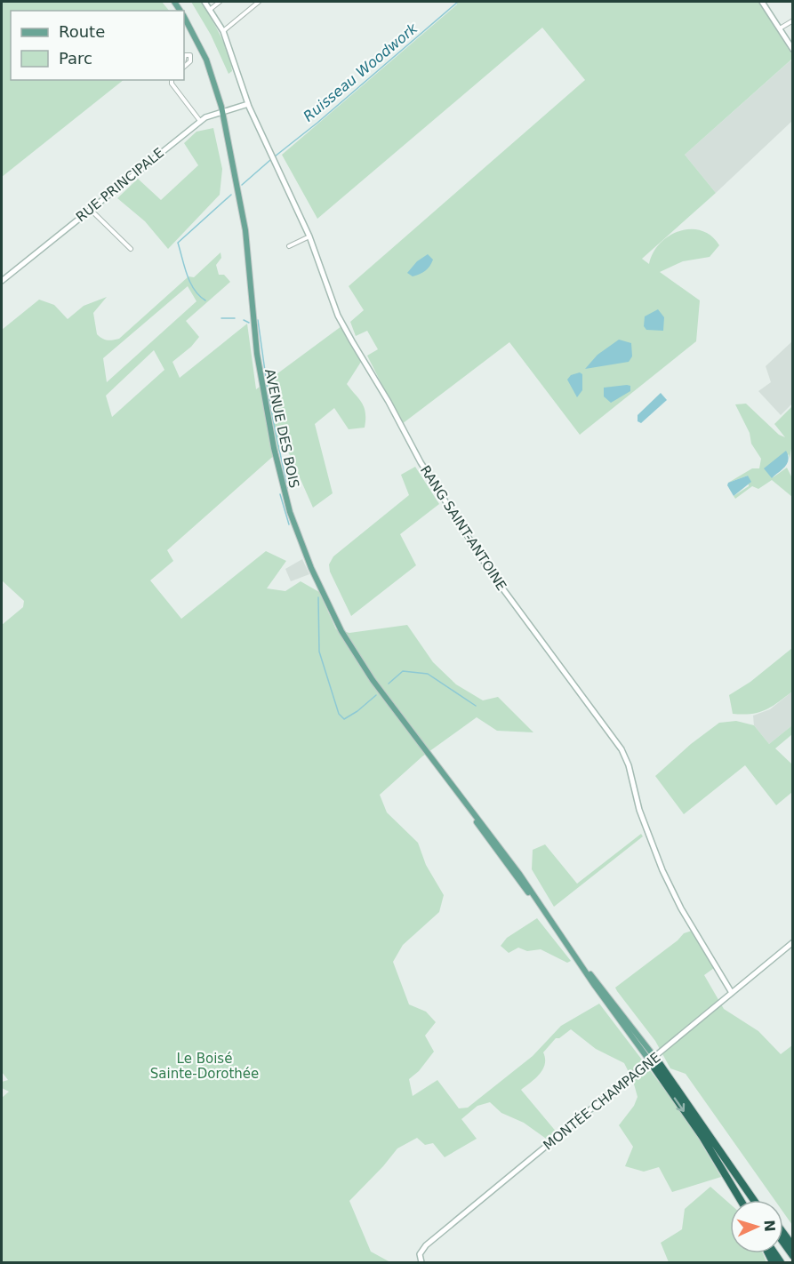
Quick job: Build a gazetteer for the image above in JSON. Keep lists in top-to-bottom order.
{
  "streets": {
    "main road": ["AVENUE DES BOIS"],
    "street": ["RUE PRINCIPALE", "RANG SAINT-ANTOINE", "MONTÉE CHAMPAGNE"]
  },
  "crossings": [
    ["RUE PRINCIPALE", "AVENUE DES BOIS"],
    ["RUE PRINCIPALE", "RANG SAINT-ANTOINE"],
    ["AVENUE DES BOIS", "MONTÉE CHAMPAGNE"],
    ["RANG SAINT-ANTOINE", "MONTÉE CHAMPAGNE"]
  ],
  "water": ["Ruisseau Woodwork"],
  "parks": ["Le Boisé Sainte-Dorothée"],
  "legend": ["Route", "Parc"],
  "north": "right"
}
